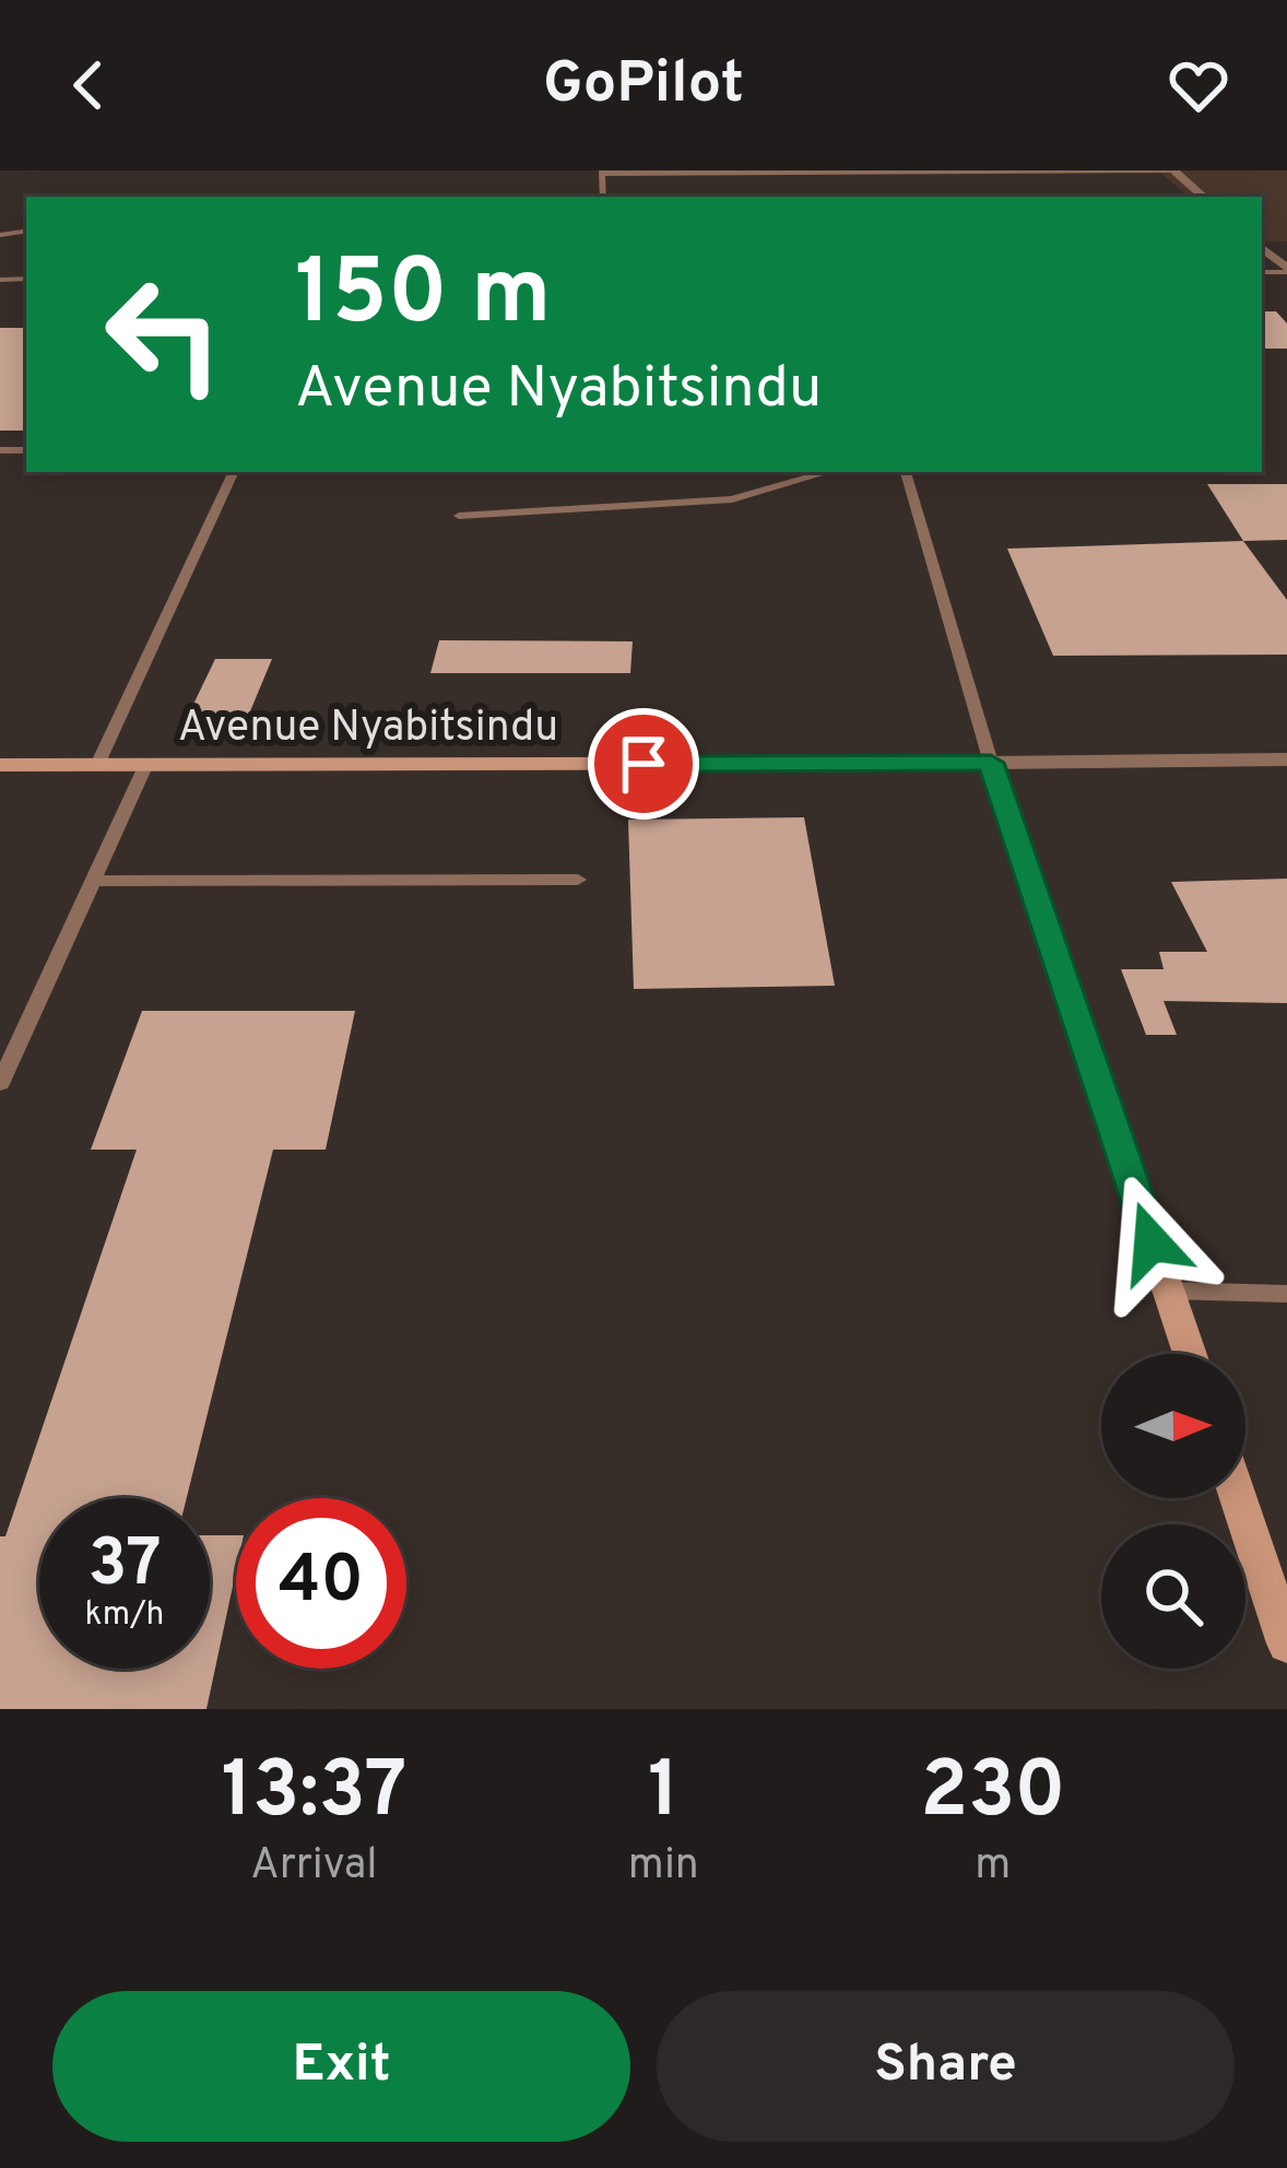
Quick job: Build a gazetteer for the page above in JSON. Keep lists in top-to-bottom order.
{
  "streets": {
    "street": ["Avenue Nyabitsindu"]
  },
  "north": "right",
  "page": {
    "header": "GoPilot",
    "turn": ["150 m", "Avenue Nyabitsindu"],
    "speed": "37 km/h",
    "limit": "40",
    "eta": [
      "13:37",
      "Arrival",
      "1",
      "min",
      "230",
      "m"
    ],
    "buttons": ["Exit", "Share"]
  }
}
